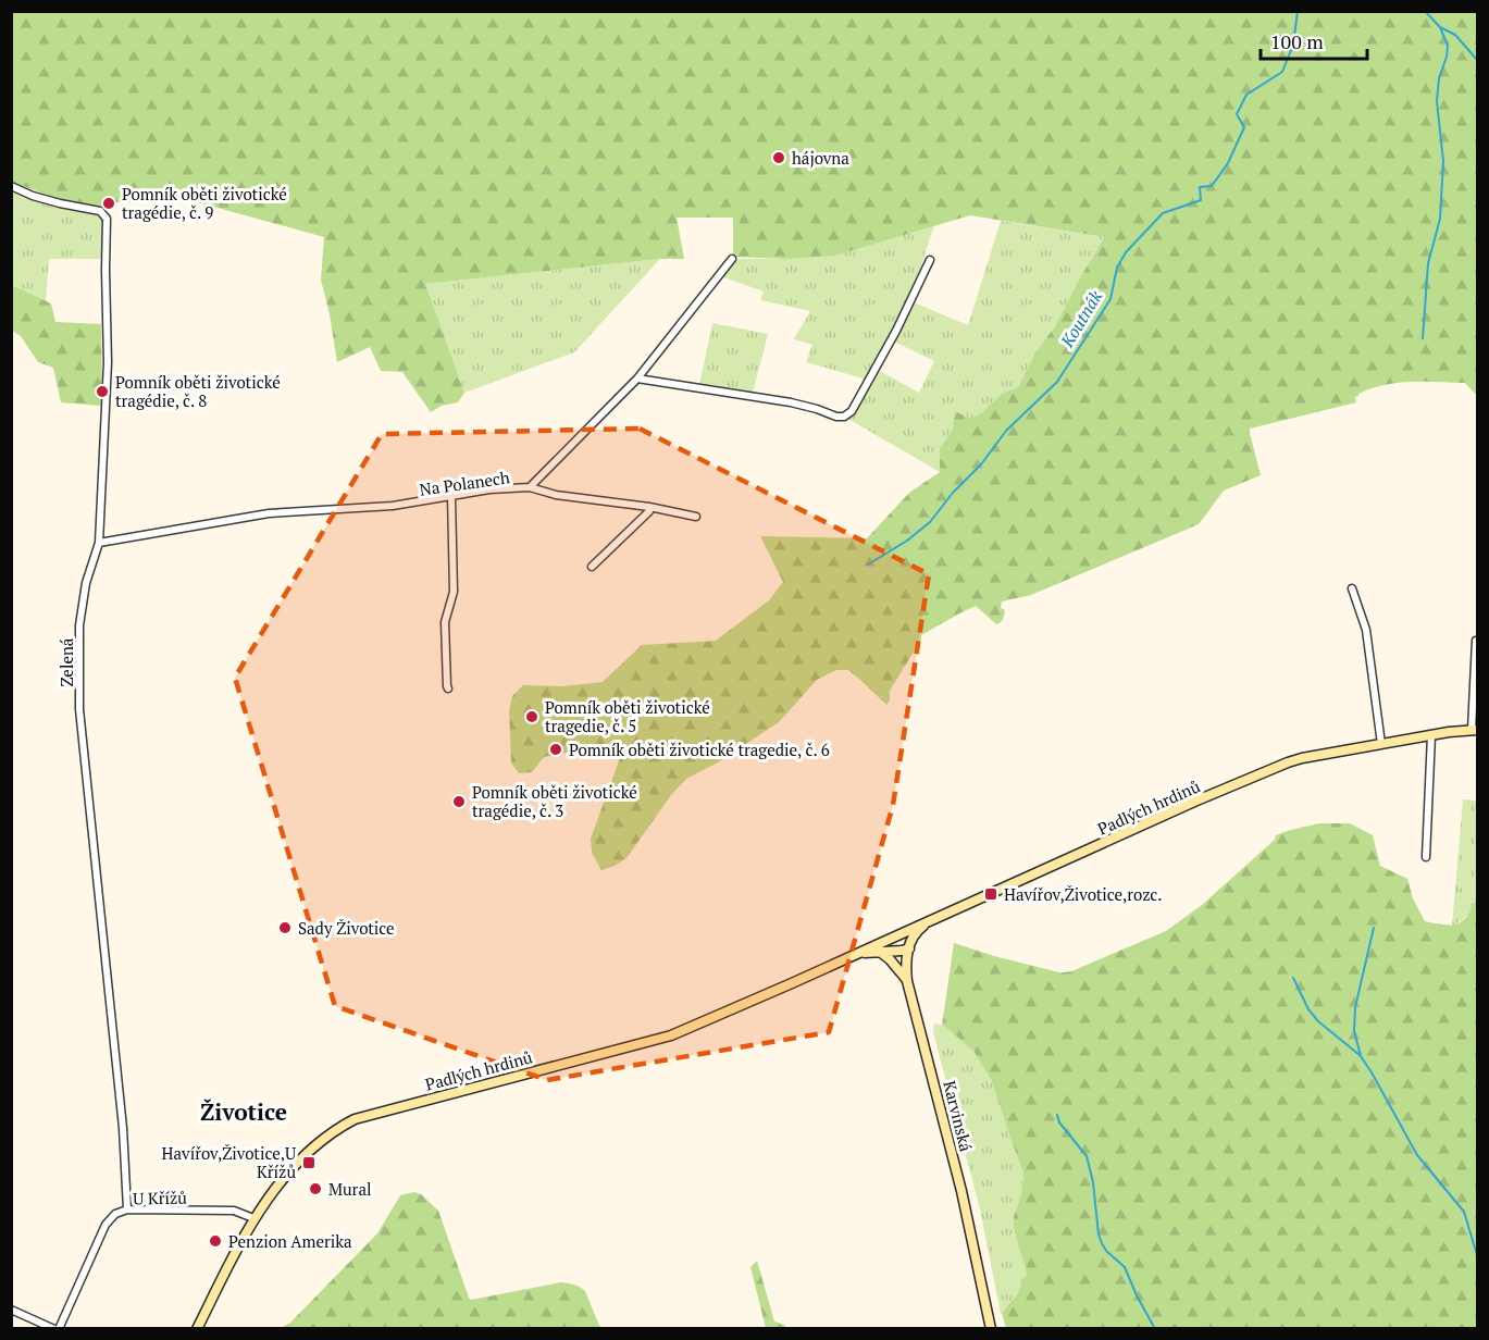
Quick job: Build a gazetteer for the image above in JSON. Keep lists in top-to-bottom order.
{
  "streets": {
    "main road": ["Padlých hrdinů", "Karvinská"],
    "street": ["Na Polanech", "Zelená", "U Křížů"]
  },
  "crossings": [
    ["Na Polanech", "Zelená"],
    ["Zelená", "U Křížů"],
    ["Padlých hrdinů", "Karvinská"],
    ["Padlých hrdinů", "U Křížů"]
  ],
  "districts": ["Životice"],
  "water": ["Koutnák"],
  "places": {
    "other": [
      "hájovna",
      "Pomník oběti životické tragédie, č. 9",
      "Pomník oběti životické tragédie, č. 8",
      "Pomník oběti životické tragedie, č. 5",
      "Pomník oběti životické tragedie, č. 6",
      "Pomník oběti životické tragédie, č. 3",
      "Sady Životice",
      "Mural",
      "Penzion Amerika"
    ],
    "transit": ["Havířov,Životice,rozc.", "Havířov,Životice,U Křížů"]
  },
  "scale_bar": "100 m"
}
